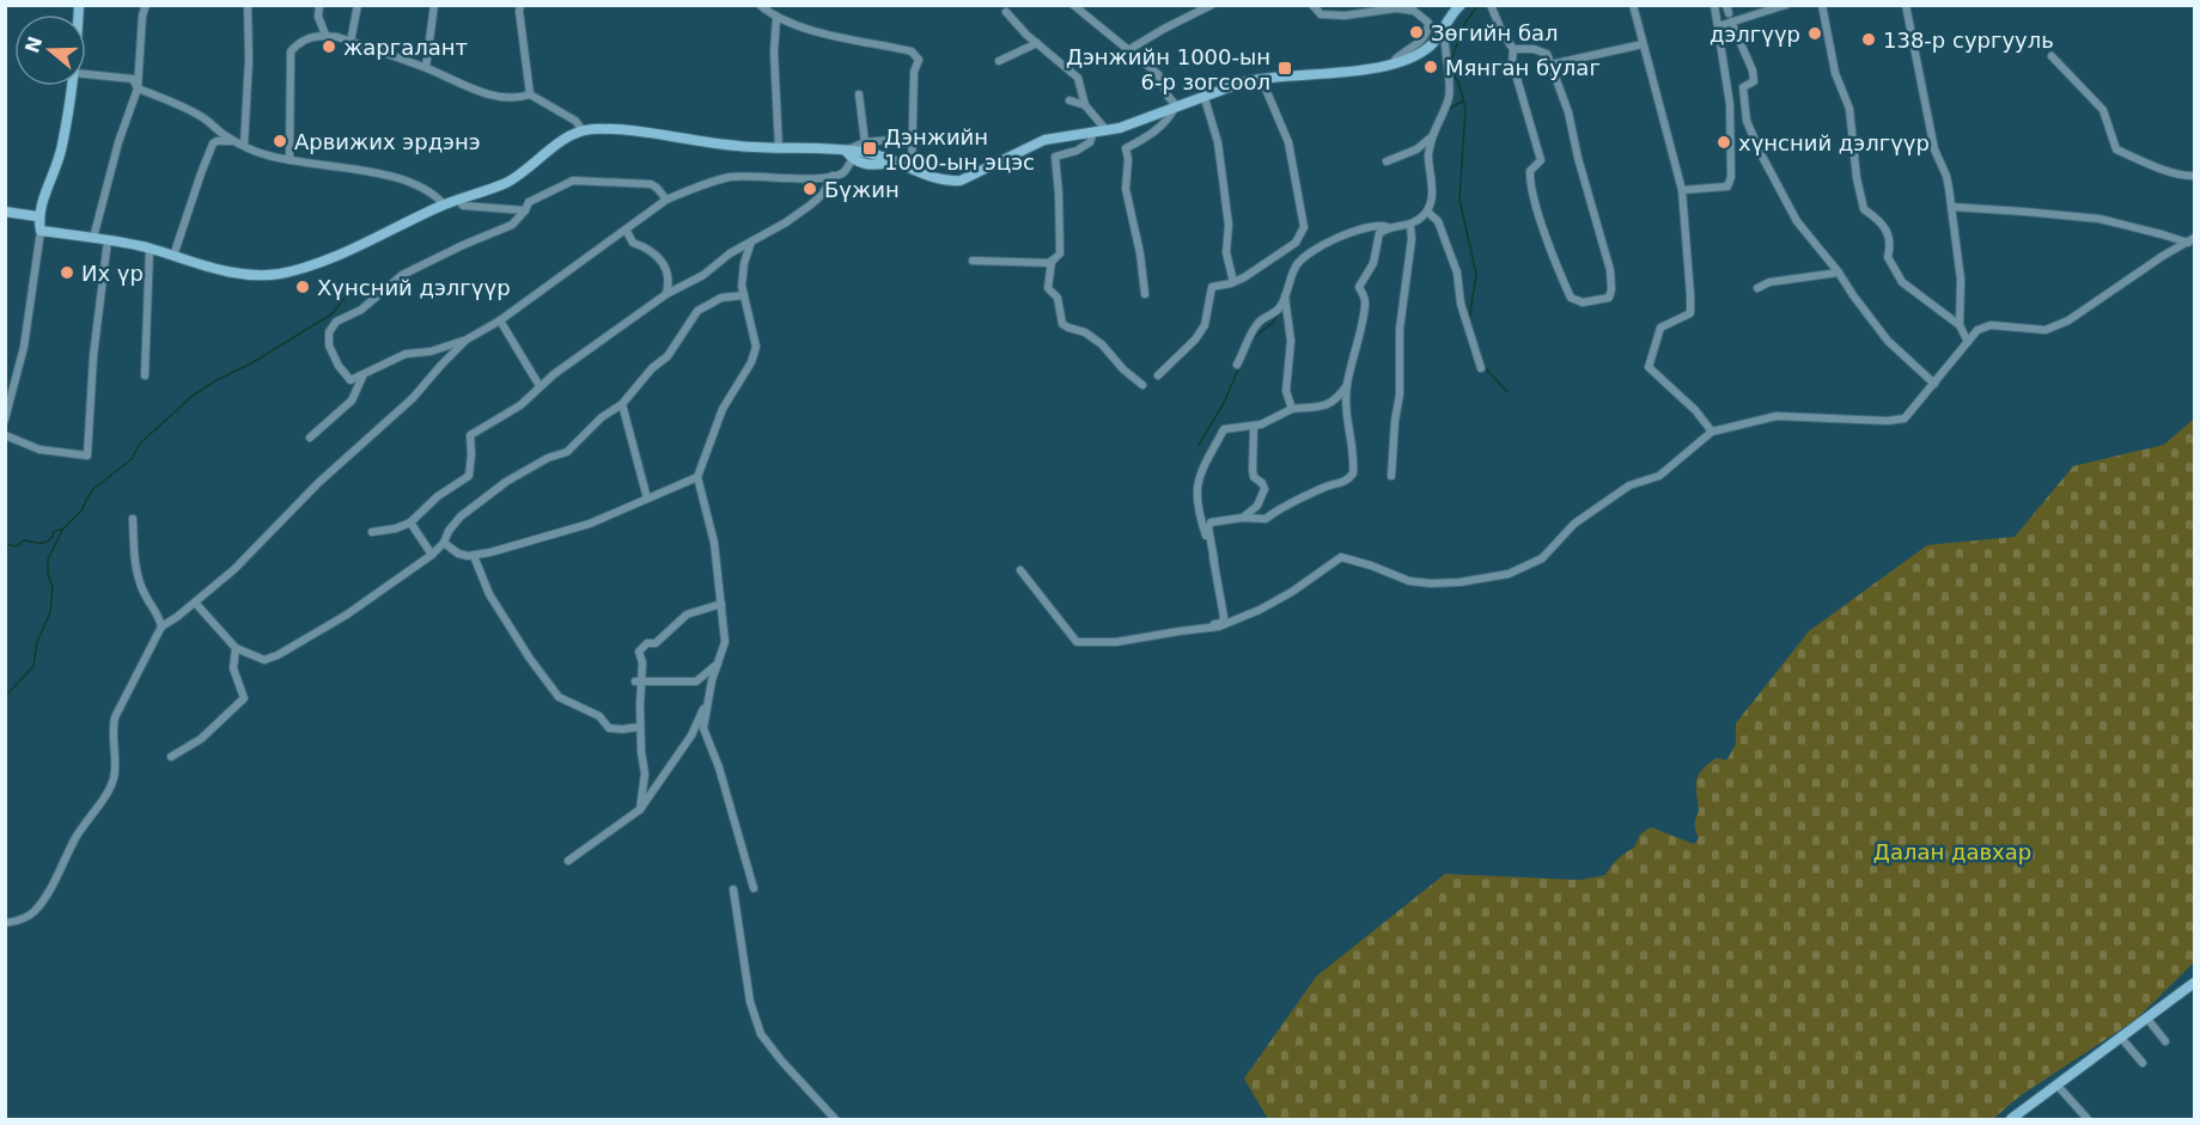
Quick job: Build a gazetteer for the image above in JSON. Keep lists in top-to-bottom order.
{
  "parks": ["Далан давхар"],
  "places": {
    "other": [
      "Зөгийн бал",
      "дэлгүүр",
      "138-р сургууль",
      "жаргалант",
      "Мянган булаг",
      "Арвижих эрдэнэ",
      "хүнсний дэлгүүр",
      "Бүжин",
      "Их үр",
      "Хүнсний дэлгүүр"
    ],
    "transit": ["Дэнжийн 1000-ын 6-р зогсоол", "Дэнжийн 1000-ын эцэс"]
  },
  "north": "left"
}
